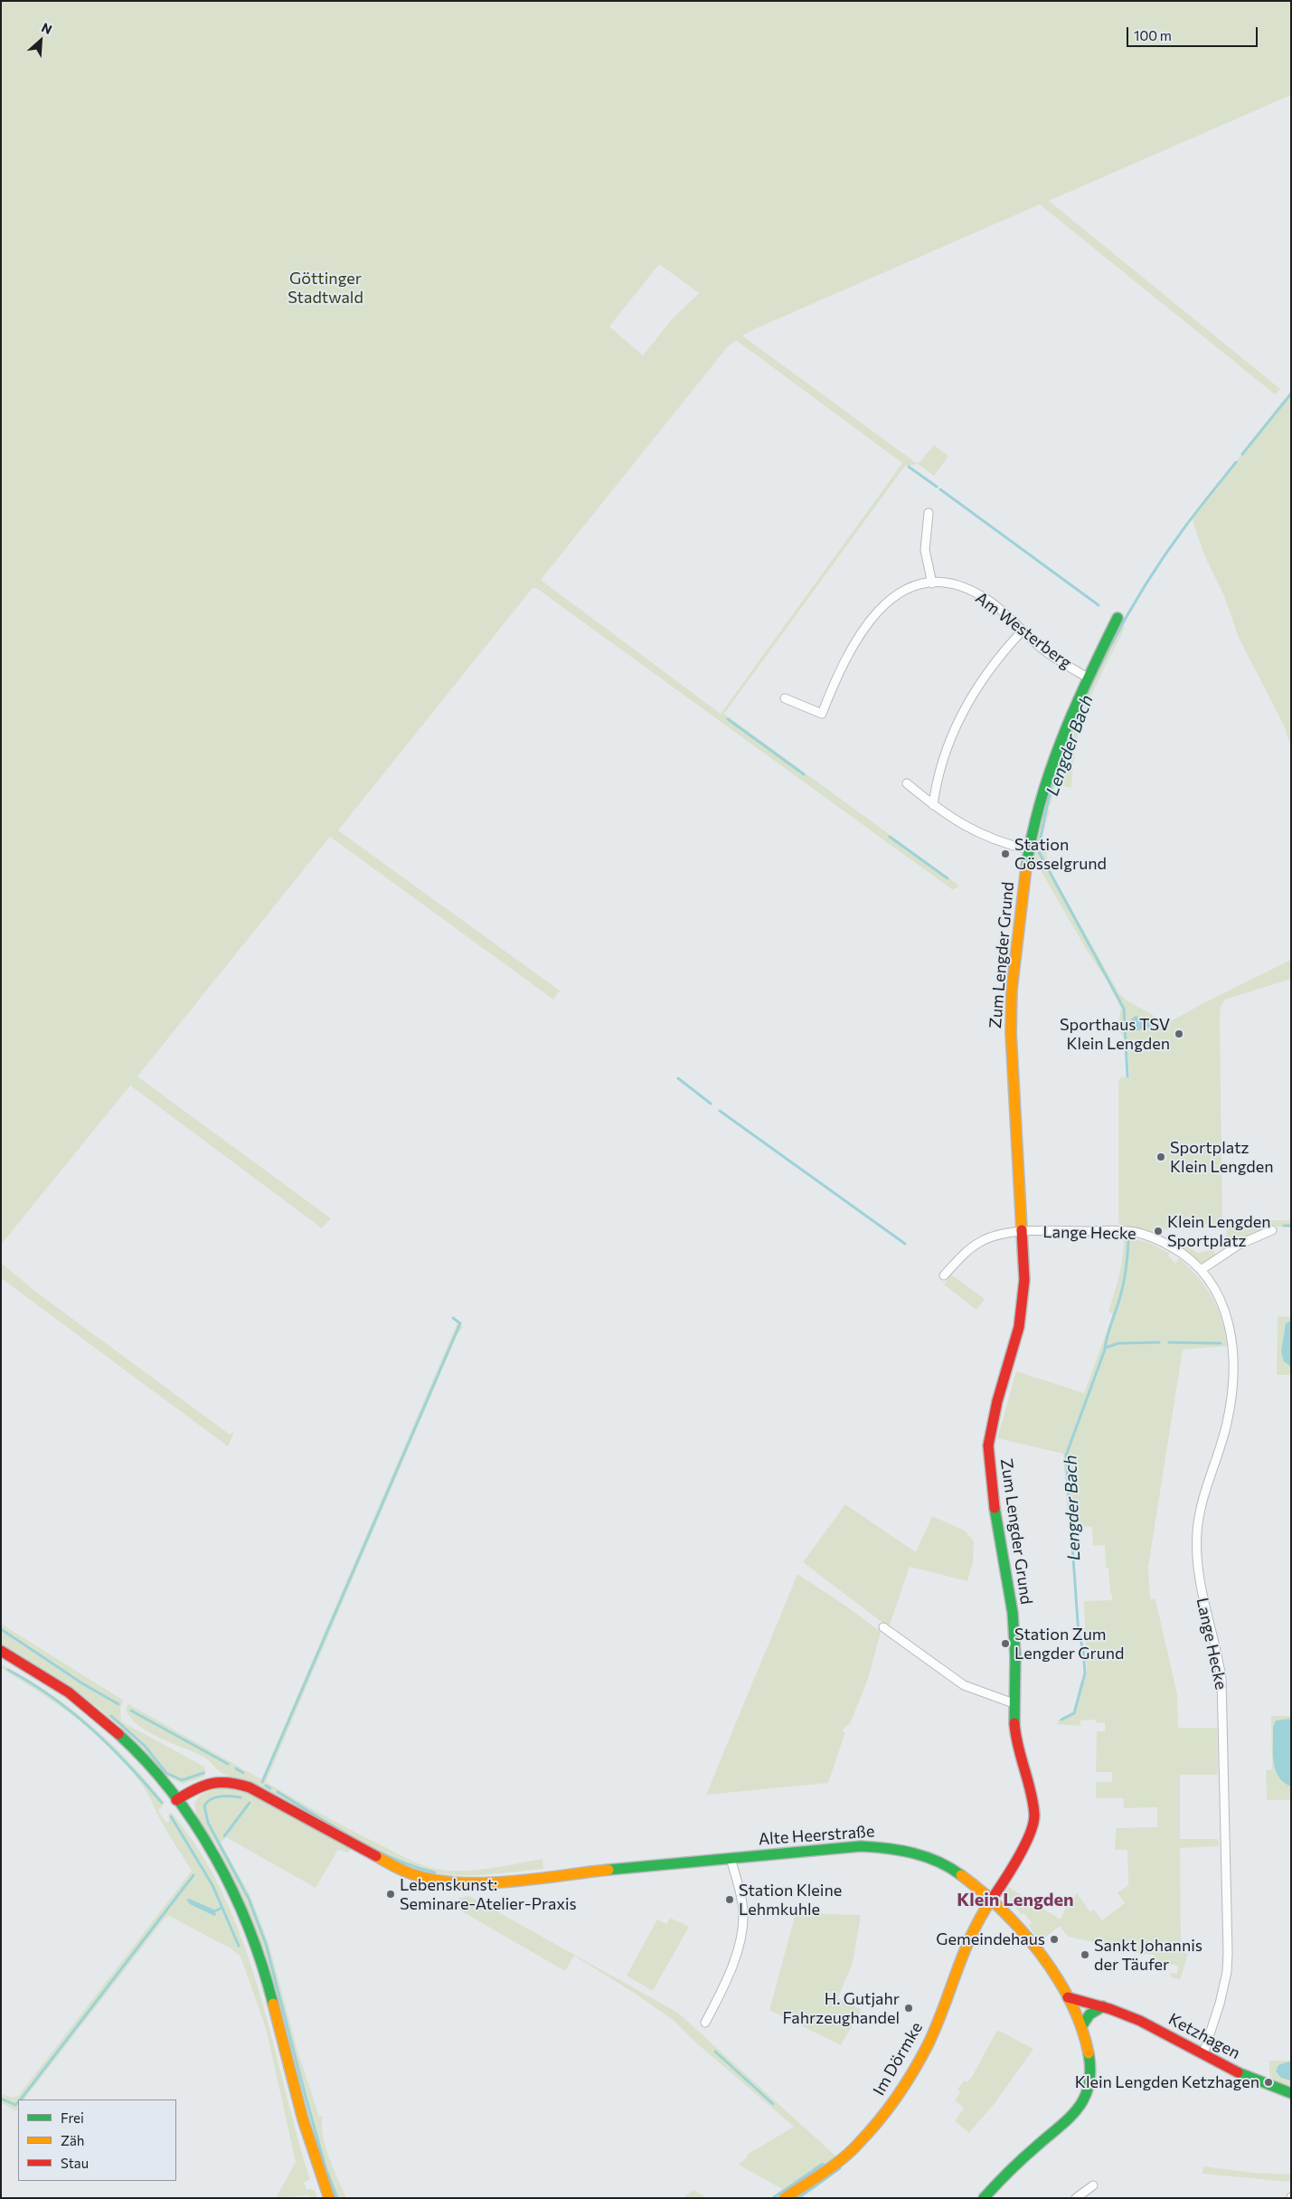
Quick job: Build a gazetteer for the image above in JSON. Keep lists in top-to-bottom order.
{
  "streets": {
    "street": [
      "Am Westerberg",
      "Zum Lengder Grund",
      "Lange Hecke",
      "Alte Heerstraße",
      "Ketzhagen",
      "Im Dörmke"
    ]
  },
  "crossings": [
    ["Am Westerberg", "Zum Lengder Grund"],
    ["Zum Lengder Grund", "Lange Hecke"],
    ["Zum Lengder Grund", "Alte Heerstraße"],
    ["Zum Lengder Grund", "Im Dörmke"],
    ["Lange Hecke", "Ketzhagen"],
    ["Alte Heerstraße", "Ketzhagen"],
    ["Alte Heerstraße", "Im Dörmke"]
  ],
  "districts": ["Klein Lengden"],
  "water": ["Lengder Bach"],
  "parks": ["Göttinger Stadtwald"],
  "places": [
    "Station Gösselgrund",
    "Sporthaus TSV Klein Lengden",
    "Sportplatz Klein Lengden",
    "Klein Lengden Sportplatz",
    "Station Zum Lengder Grund",
    "Lebenskunst: Seminare-Atelier-Praxis",
    "Station Kleine Lehmkuhle",
    "Gemeindehaus",
    "Sankt Johannis der Täufer",
    "H. Gutjahr Fahrzeughandel",
    "Klein Lengden Ketzhagen"
  ],
  "legend": ["Frei", "Zäh", "Stau"],
  "scale_bar": "100 m",
  "north": "top right"
}
